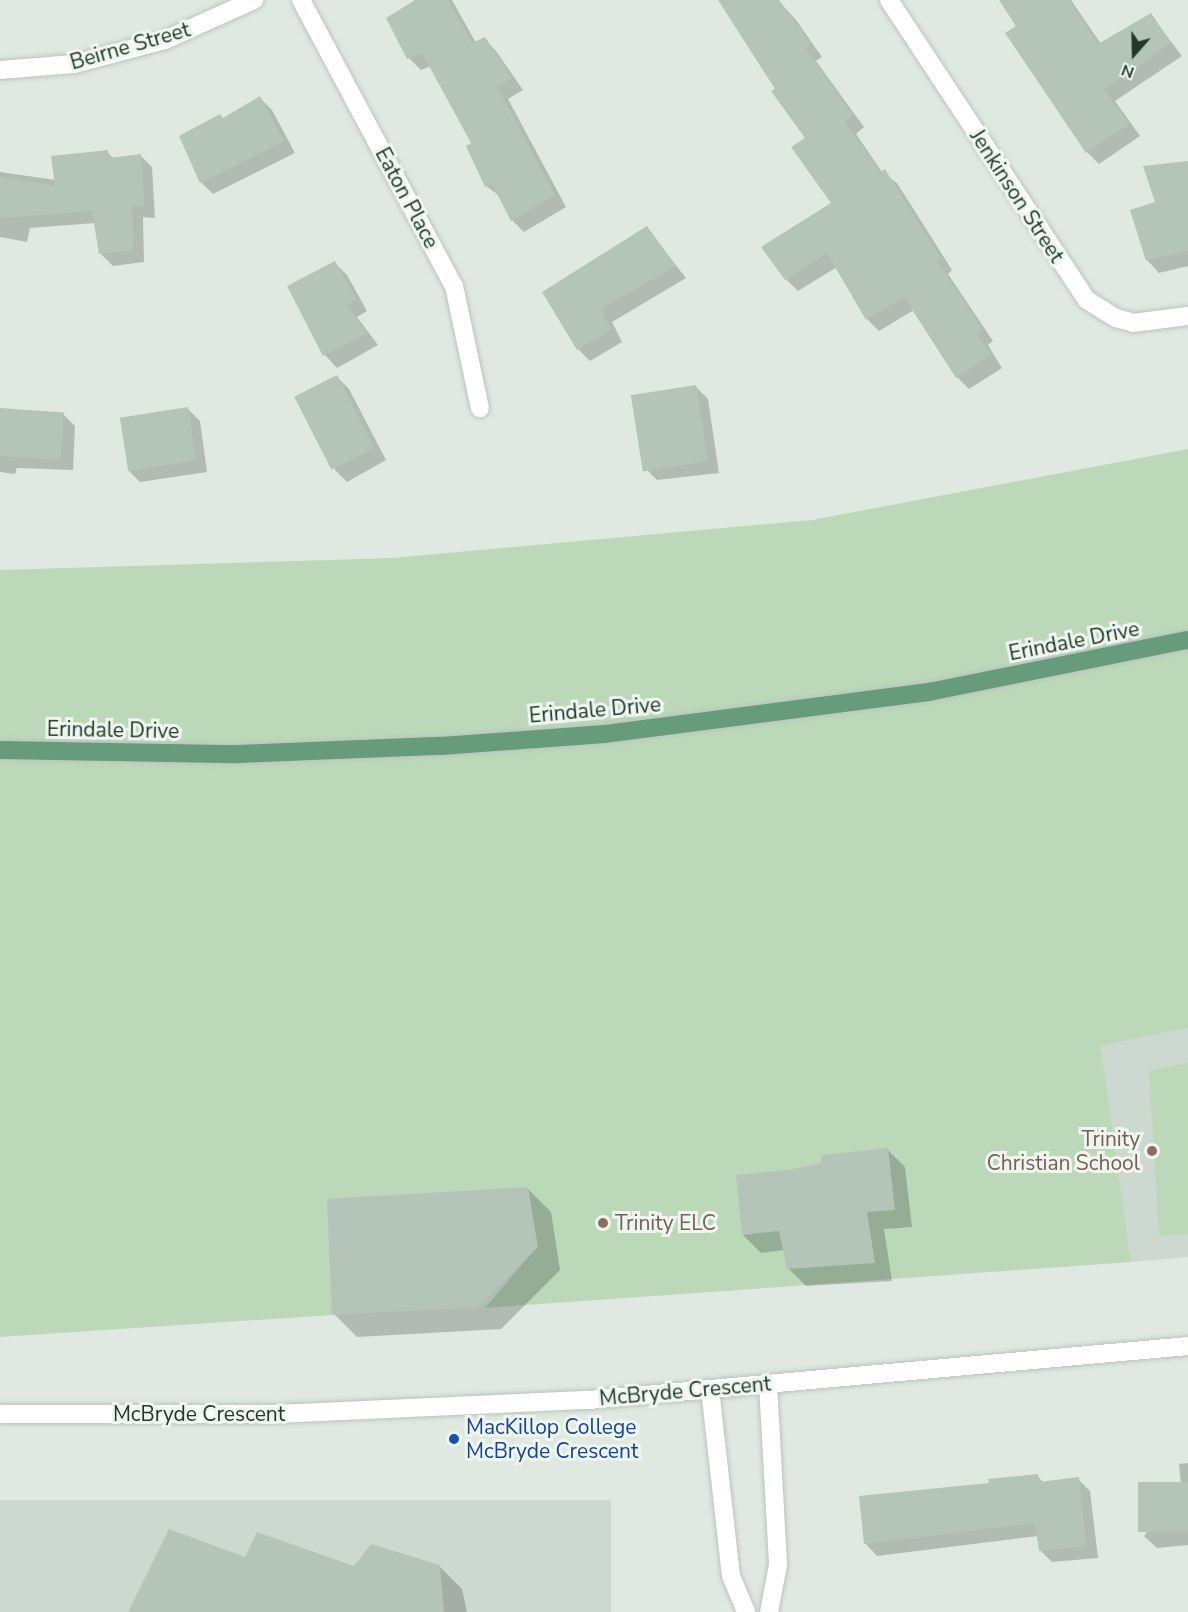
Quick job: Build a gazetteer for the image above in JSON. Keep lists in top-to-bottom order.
{
  "streets": {
    "main road": ["Erindale Drive"],
    "street": [
      "Beirne Street",
      "Jenkinson Street",
      "Eaton Place",
      "McBryde Crescent"
    ]
  },
  "places": ["Trinity Christian School", "Trinity ELC", "MacKillop College McBryde Crescent"],
  "north": "bottom"
}
